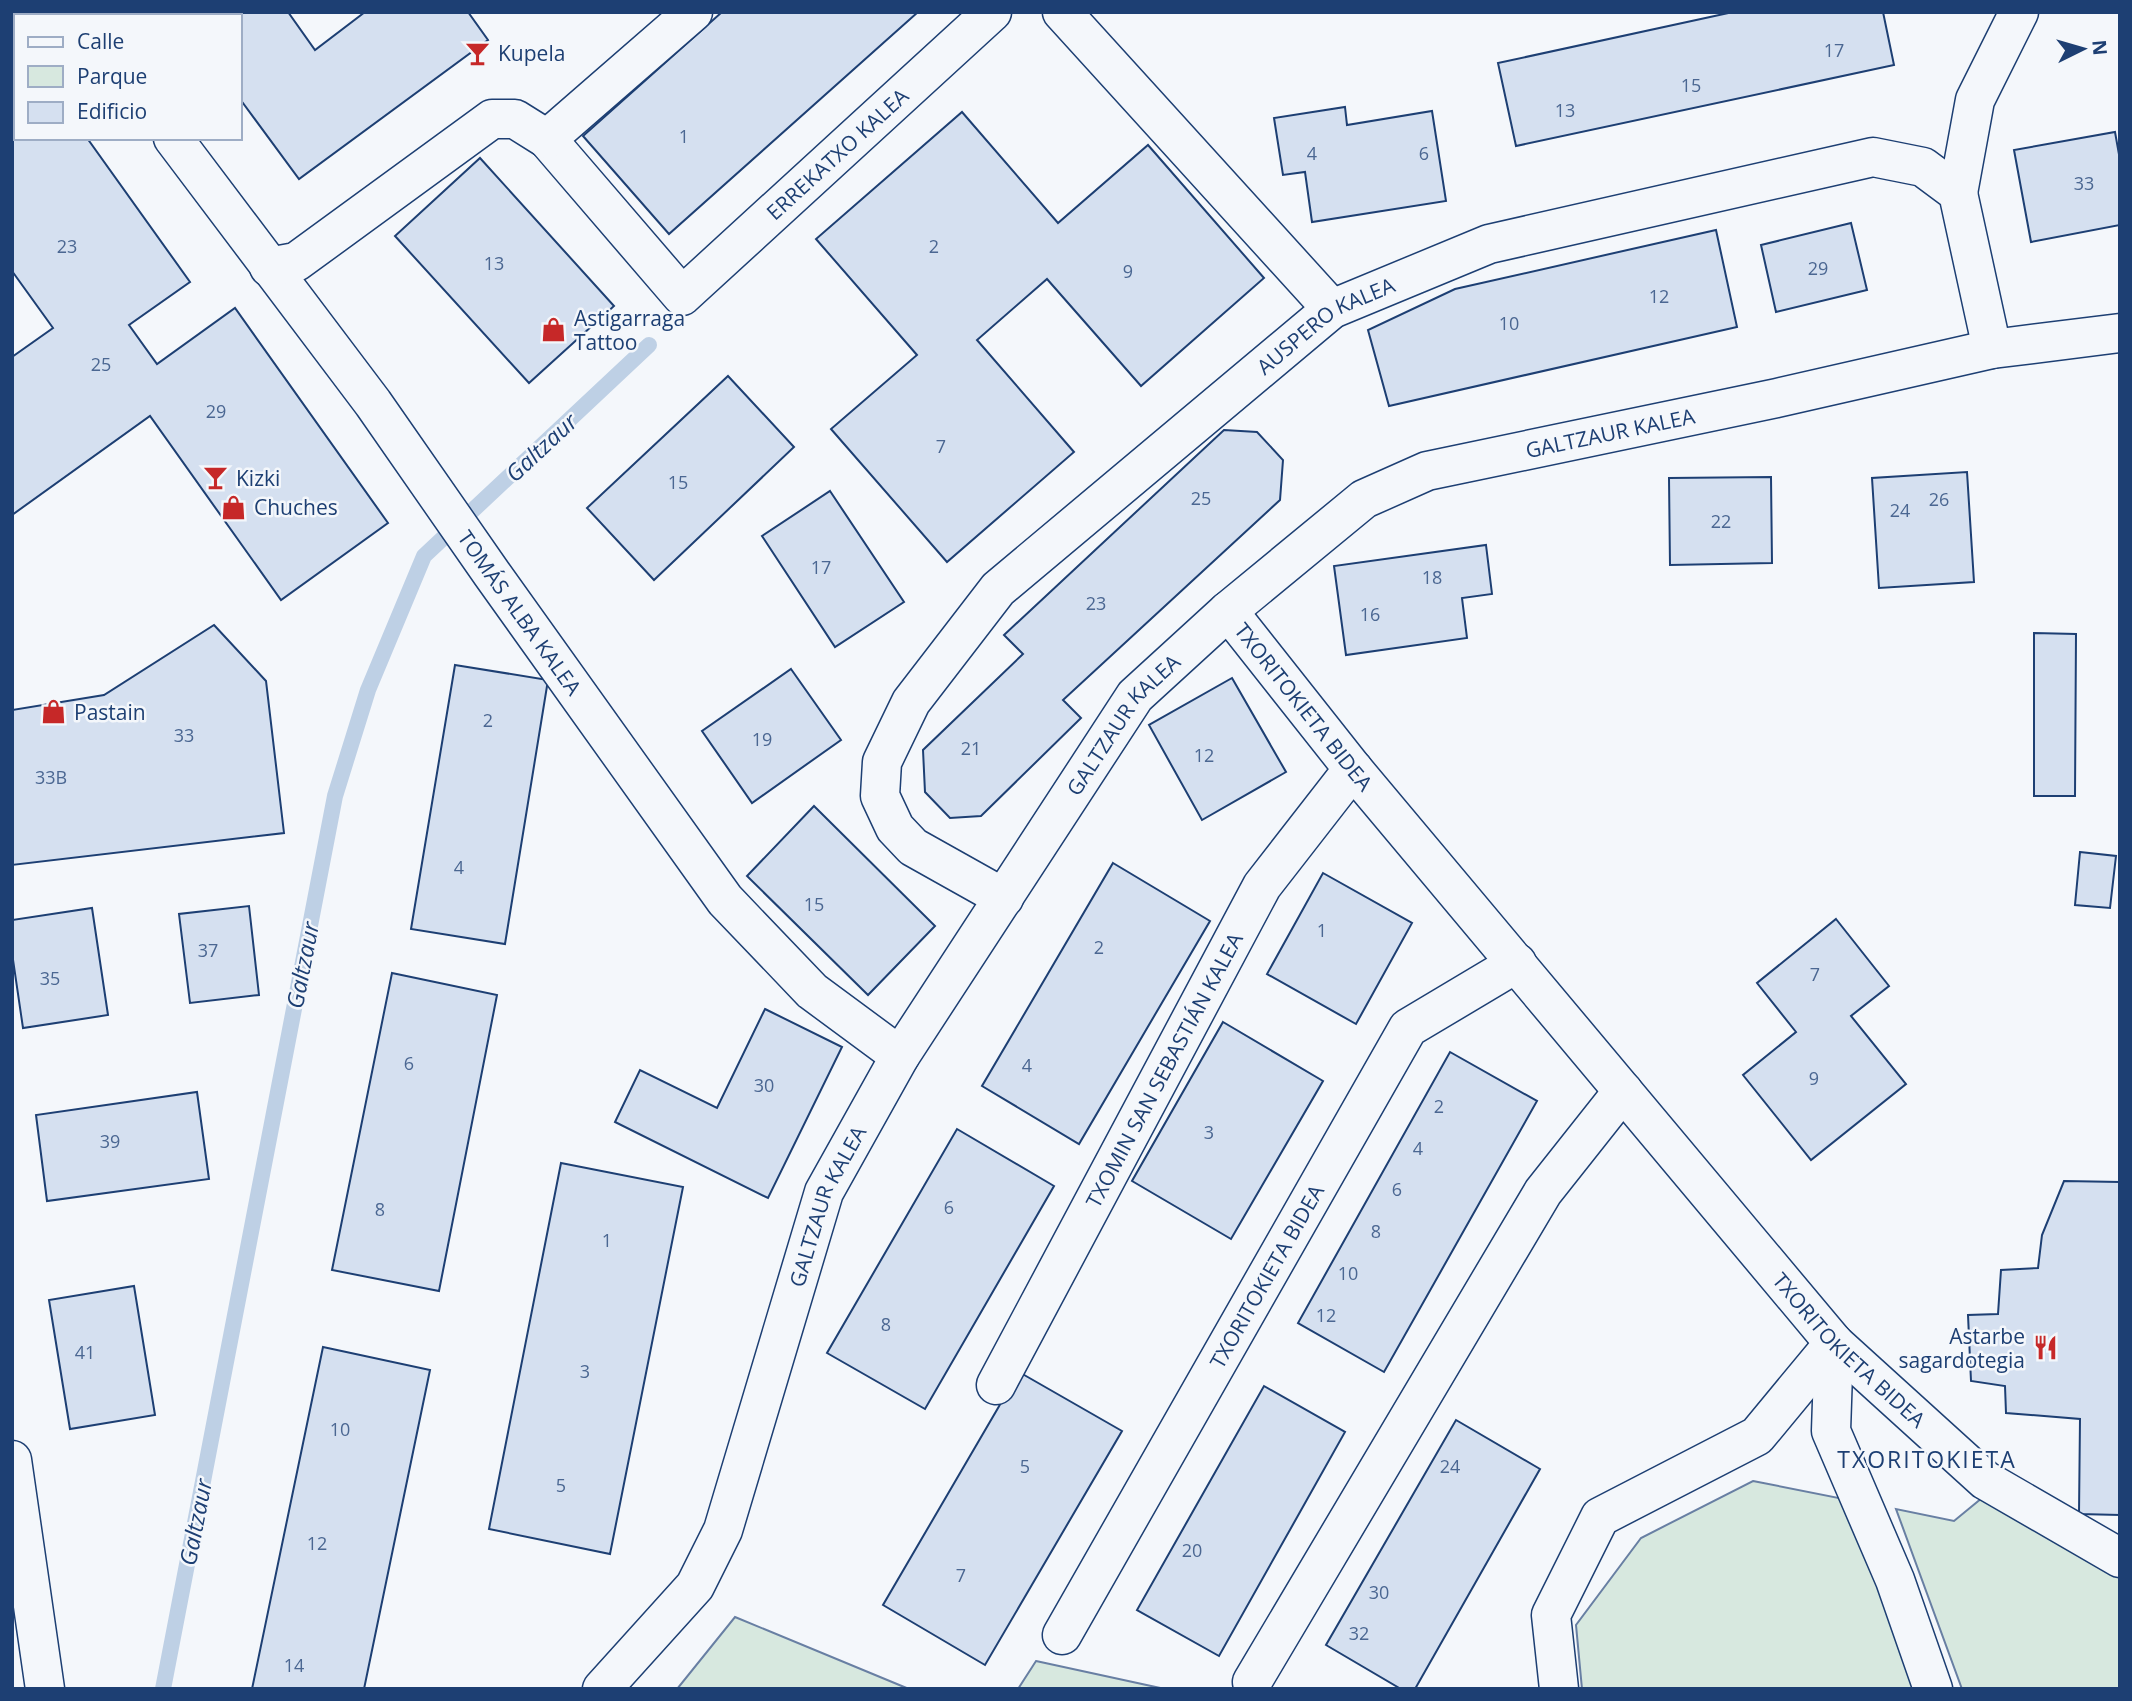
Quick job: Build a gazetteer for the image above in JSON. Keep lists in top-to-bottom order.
{
  "streets": {
    "street": [
      "ERREKATXO KALEA",
      "AUSPERO KALEA",
      "GALTZAUR KALEA",
      "TOMÁS ALBA KALEA",
      "TXORITOKIETA BIDEA",
      "TXOMIN SAN SEBASTIÁN KALEA"
    ]
  },
  "crossings": [
    ["AUSPERO KALEA", "GALTZAUR KALEA"],
    ["GALTZAUR KALEA", "TOMÁS ALBA KALEA"],
    ["GALTZAUR KALEA", "TXORITOKIETA BIDEA"],
    ["TXORITOKIETA BIDEA", "TXOMIN SAN SEBASTIÁN KALEA"]
  ],
  "districts": ["TXORITOKIETA"],
  "water": ["Galtzaur"],
  "places": {
    "bar": ["Kupela", "Kizki"],
    "shop": ["Astigarraga Tattoo", "Chuches", "Pastain"],
    "restaurant": ["Astarbe sagardotegia"]
  },
  "house_numbers": [
    "17",
    "15",
    "13",
    "1",
    "4",
    "6",
    "33",
    "23",
    "2",
    "13",
    "29",
    "9",
    "12",
    "10",
    "25",
    "29",
    "7",
    "15",
    "25",
    "26",
    "24",
    "22",
    "17",
    "18",
    "23",
    "16",
    "2",
    "33",
    "19",
    "21",
    "12",
    "33B",
    "4",
    "15",
    "1",
    "2",
    "37",
    "7",
    "35",
    "6",
    "4",
    "9",
    "30",
    "2",
    "3",
    "39",
    "4",
    "6",
    "6",
    "8",
    "8",
    "1",
    "10",
    "12",
    "8",
    "41",
    "3",
    "10",
    "5",
    "24",
    "5",
    "12",
    "20",
    "7",
    "30",
    "32",
    "14"
  ],
  "legend": ["Calle", "Parque", "Edificio"],
  "north": "right"
}
